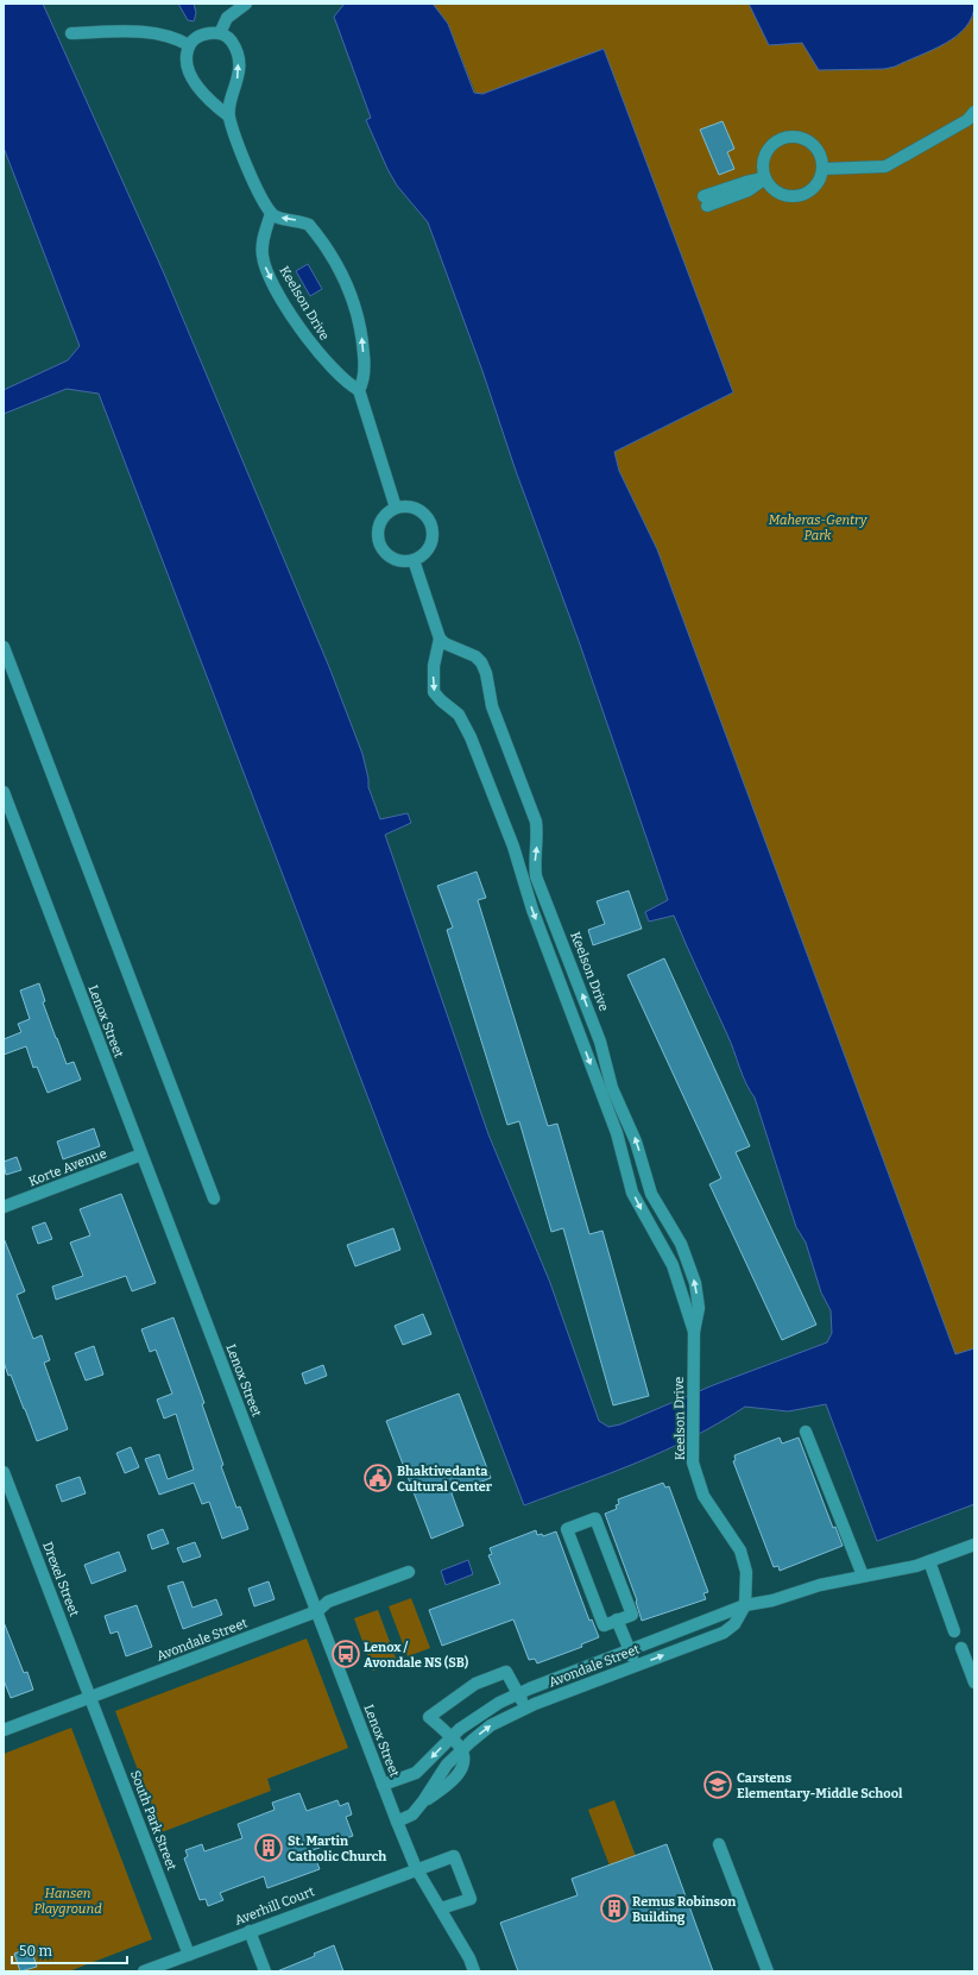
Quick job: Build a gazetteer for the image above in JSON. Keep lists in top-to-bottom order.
{
  "streets": {
    "street": [
      "Keelson Drive",
      "Lenox Street",
      "Korte Avenue",
      "Drexel Street",
      "Avondale Street",
      "South Park Street",
      "Averhill Court"
    ]
  },
  "crossings": [
    ["Keelson Drive", "Avondale Street"],
    ["Lenox Street", "Korte Avenue"],
    ["Lenox Street", "Avondale Street"],
    ["Lenox Street", "Averhill Court"],
    ["Drexel Street", "Avondale Street"],
    ["Drexel Street", "South Park Street"],
    ["Avondale Street", "South Park Street"],
    ["South Park Street", "Averhill Court"]
  ],
  "parks": ["Maheras-Gentry Park", "Hansen Playground"],
  "places": {
    "public building": ["Bhaktivedanta Cultural Center"],
    "bus stop": ["Lenox / Avondale NS (SB)"],
    "school or university": ["Carstens Elementary-Middle School"],
    "building": ["St. Martin Catholic Church", "Remus Robinson Building"]
  },
  "scale_bar": "50 m"
}
